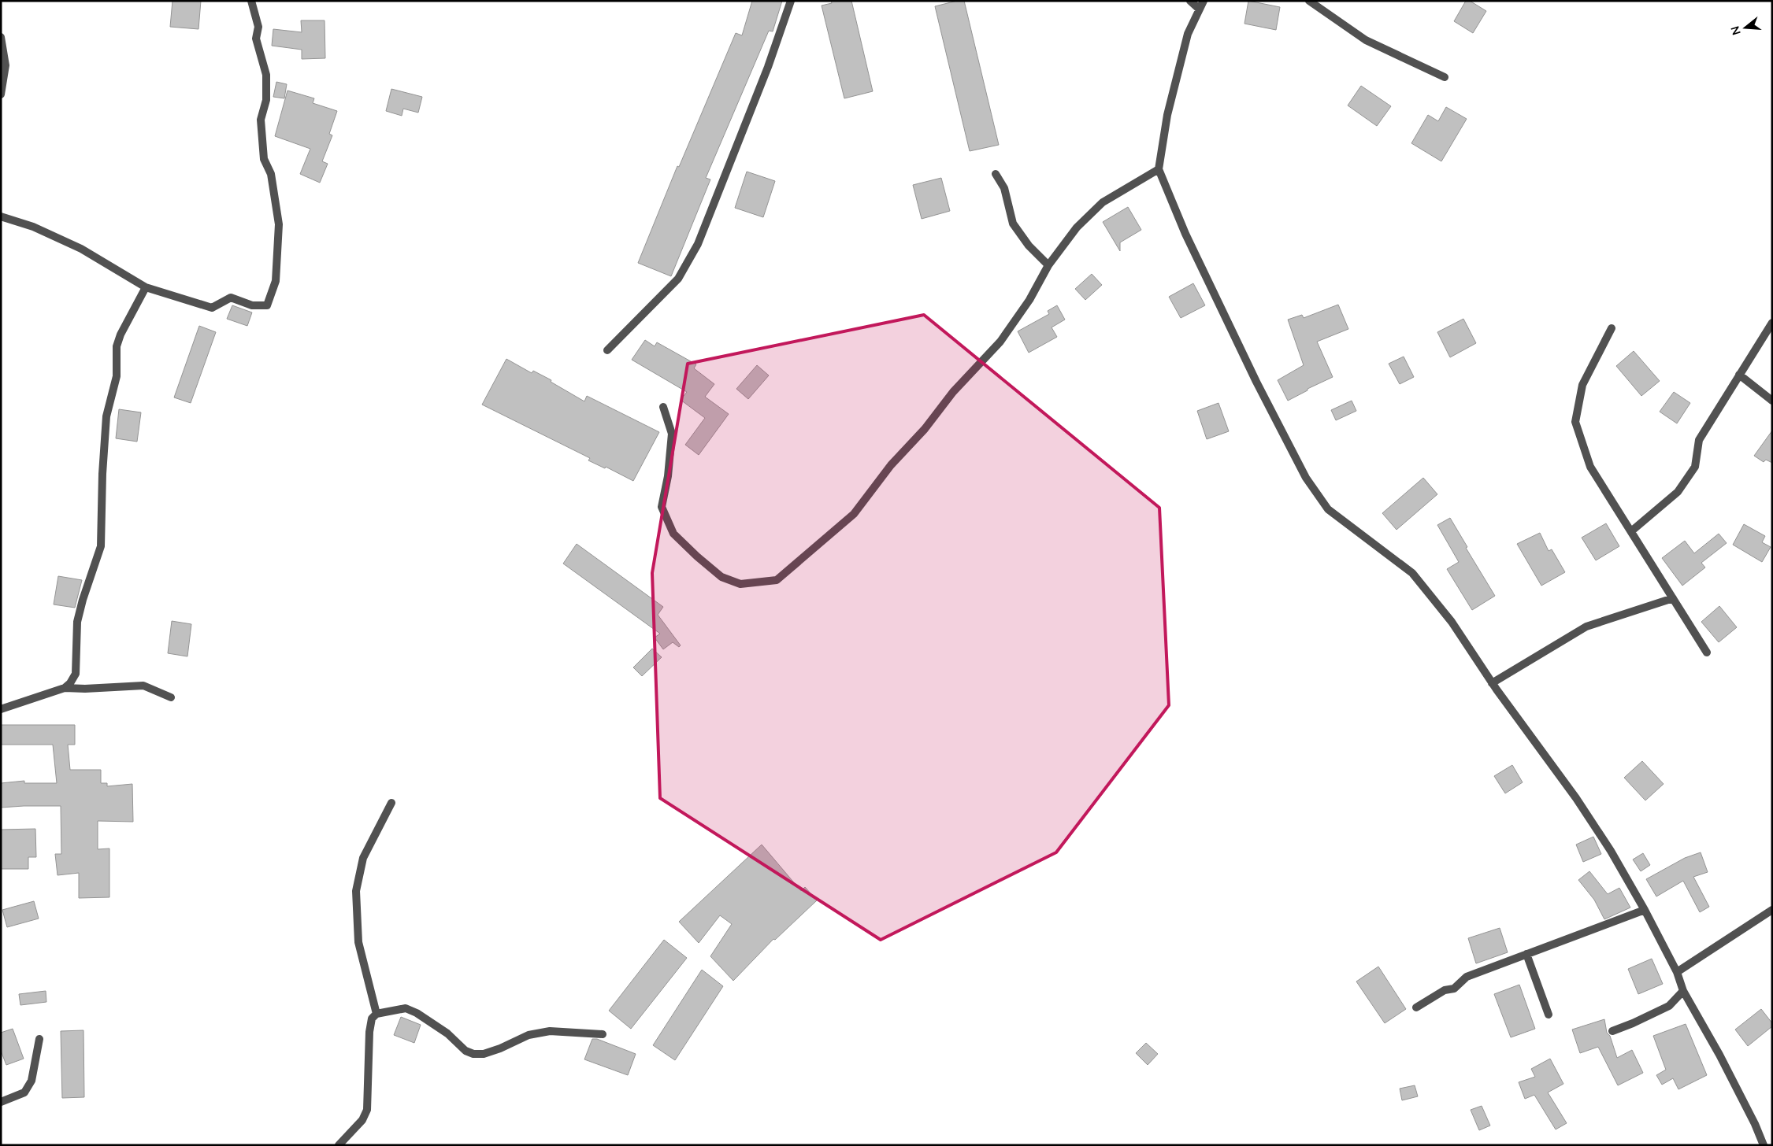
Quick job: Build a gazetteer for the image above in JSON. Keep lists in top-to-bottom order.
{
  "north": "left"
}
